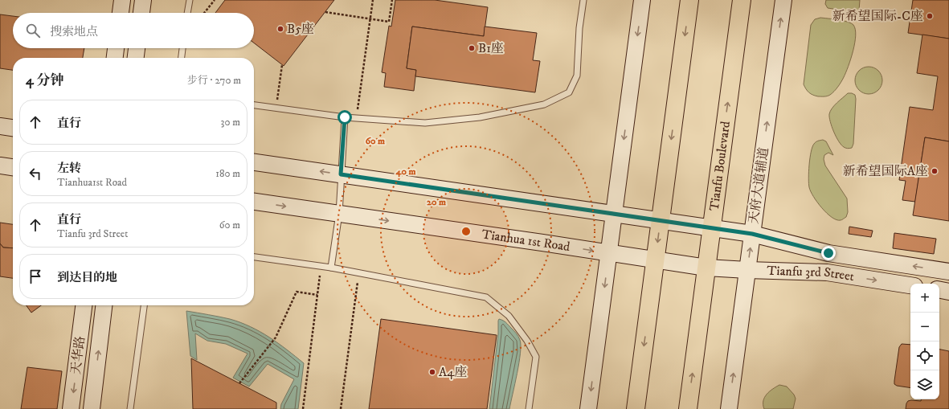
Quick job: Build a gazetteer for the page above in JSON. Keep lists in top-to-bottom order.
{
  "streets": {
    "main road": ["Tianfu Boulevard"],
    "street": [
      "天府大道辅道",
      "Tianhua 1st Road",
      "Tianfu 3rd Street",
      "天华路"
    ]
  },
  "crossings": [
    ["Tianfu Boulevard", "Tianhua 1st Road"],
    ["Tianfu Boulevard", "Tianfu 3rd Street"],
    ["天府大道辅道", "Tianfu 3rd Street"],
    ["Tianhua 1st Road", "Tianfu 3rd Street"]
  ],
  "one_way": ["Tianhua 1st Road"],
  "places": [
    "新希望国际-C座",
    "B5座",
    "B1座",
    "新希望国际A座",
    "A4座"
  ],
  "page": {
    "search": "搜索地点",
    "heading": ["4 分钟", "步行 · 270 m"],
    "list": [
      ["直行", "30 m"],
      ["左转", "Tianhua1st Road", "180 m"],
      ["直行", "Tianfu 3rd Street", "60 m"],
      "到达目的地"
    ],
    "map_buttons": ["+", "−"]
  },
  "rings": ["60 m", "40 m", "20 m"]
}
